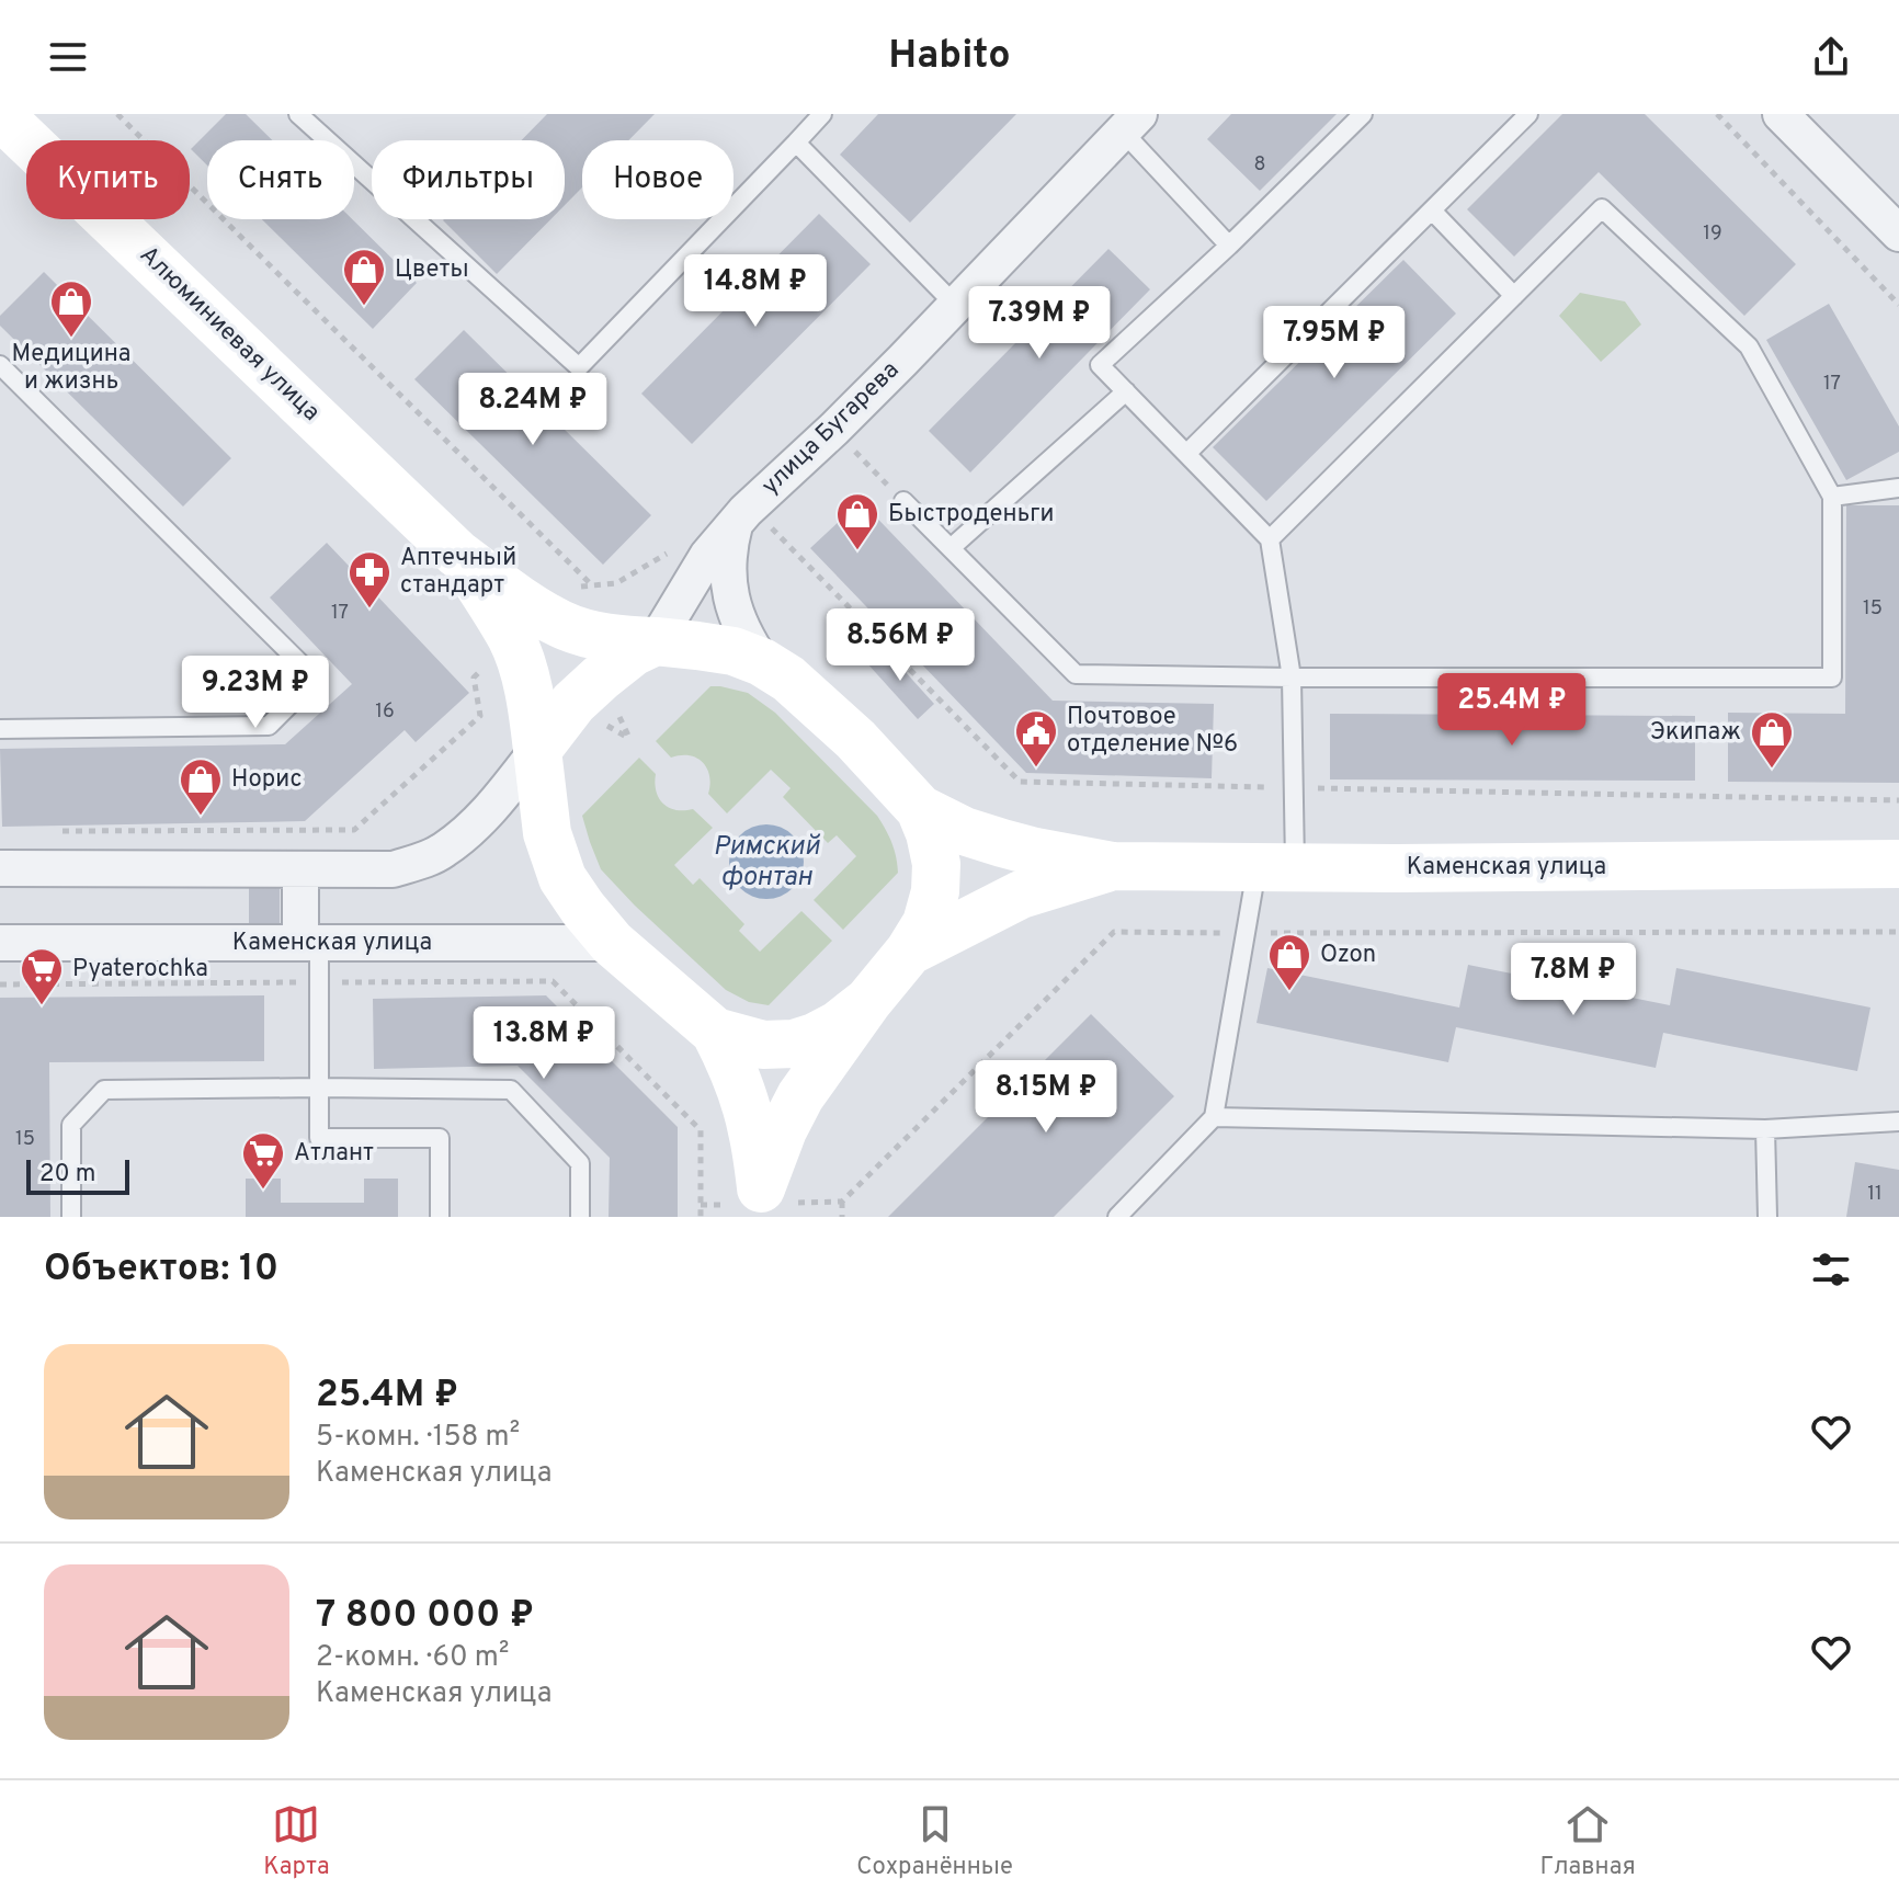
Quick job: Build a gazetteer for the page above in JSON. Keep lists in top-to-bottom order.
{
  "streets": {
    "main road": ["Алюминиевая улица", "Каменская улица"],
    "street": ["улица Бугарева"]
  },
  "crossings": [
    ["Алюминиевая улица", "Каменская улица"]
  ],
  "water": ["Римский фонтан"],
  "places": {
    "shop": [
      "Цветы",
      "Медицина и жизнь",
      "Быстроденьги",
      "Экипаж",
      "Норис",
      "Ozon"
    ],
    "pharmacy": ["Аптечный стандарт"],
    "public building": ["Почтовое отделение №6"],
    "supermarket": ["Pyaterochka", "Атлант"]
  },
  "house_numbers": [
    "8",
    "19",
    "17",
    "15",
    "17",
    "16",
    "15",
    "11"
  ],
  "scale_bar": "20 m",
  "page": {
    "header": "Habito",
    "chip": [
      "Купить",
      "Снять",
      "Фильтры",
      "Новое"
    ],
    "price": [
      "14.8M ₽",
      "7.39M ₽",
      "7.95M ₽",
      "8.24M ₽",
      "8.56M ₽",
      "9.23M ₽",
      "25.4M ₽",
      "7.8M ₽",
      "13.8M ₽",
      "8.15M ₽"
    ],
    "scale": "20 m",
    "heading": "Объектов: 10",
    "list": [
      {
        "name": "25.4M ₽",
        "note": "5-комн. · 158 m² · Каменская улица"
      },
      {
        "name": "7 800 000 ₽",
        "note": "2-комн. · 60 m² · Каменская улица"
      }
    ],
    "tabs": ["Карта", "Сохранённые", "Главная"]
  }
}
